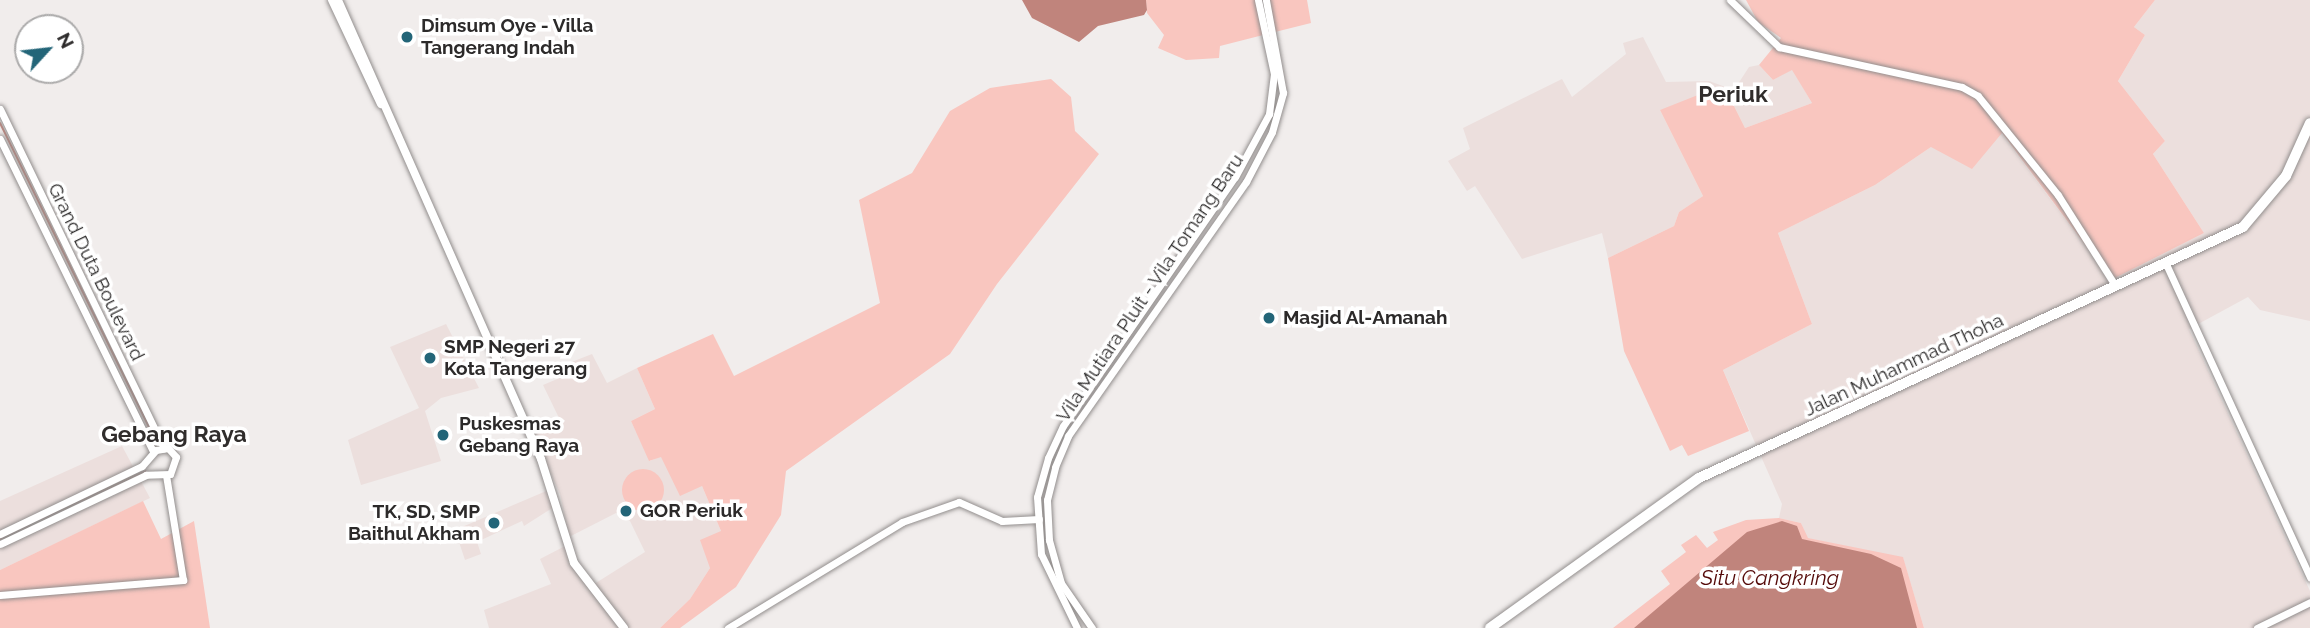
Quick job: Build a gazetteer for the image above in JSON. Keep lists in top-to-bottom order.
{
  "streets": {
    "main road": ["Jalan Muhammad Thoha"],
    "street": ["Grand Duta Boulevard", "Vila Mutiara Pluit - Vila Tomang Baru"]
  },
  "districts": ["Periuk", "Gebang Raya"],
  "water": ["Situ Cangkring"],
  "places": [
    "Dimsum Oye - Villa Tangerang Indah",
    "Masjid Al-Amanah",
    "SMP Negeri 27 Kota Tangerang",
    "Puskesmas Gebang Raya",
    "GOR Periuk",
    "TK, SD, SMP Baithul Akham"
  ],
  "north": "top right"
}
